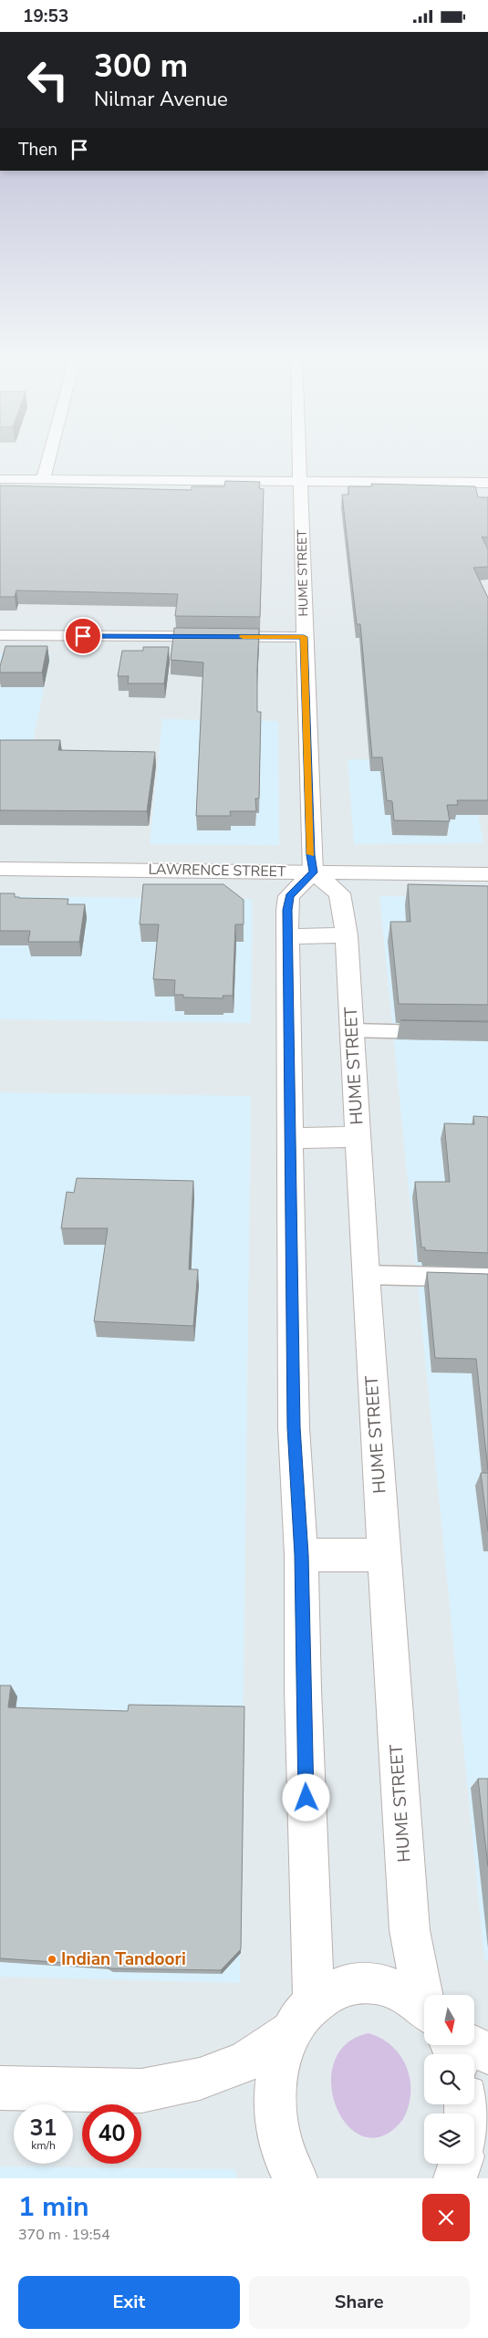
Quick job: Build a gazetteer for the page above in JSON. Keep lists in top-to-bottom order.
{
  "streets": {
    "street": ["HUME STREET", "LAWRENCE STREET"]
  },
  "crossings": [
    ["HUME STREET", "LAWRENCE STREET"]
  ],
  "places": ["Indian Tandoori"],
  "north": "bottom",
  "page": {
    "status": "19:53",
    "turn": ["300 m", "Nilmar Avenue"],
    "then": "Then",
    "speed": "31 km/h",
    "limit": "40",
    "heading": ["1 min", "370 m · 19:54"],
    "buttons": ["Exit", "Share"]
  }
}
